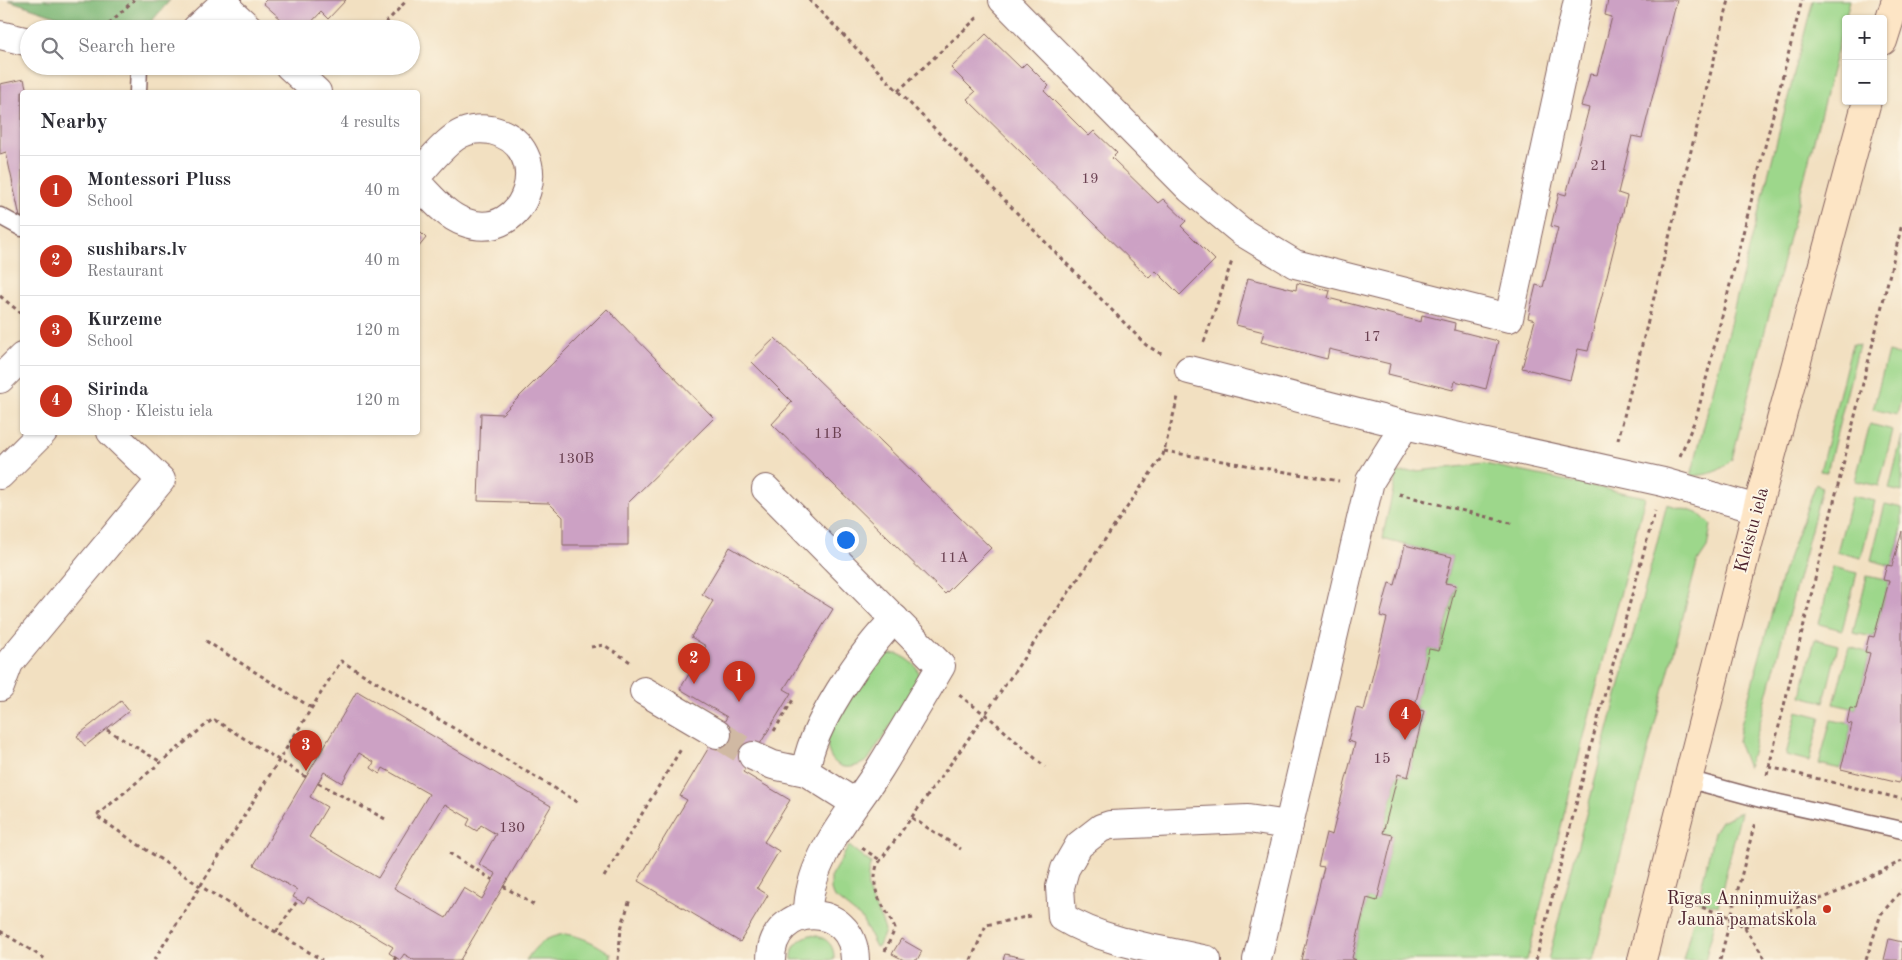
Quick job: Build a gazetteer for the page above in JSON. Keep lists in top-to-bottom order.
{
  "streets": {
    "street": ["Kleistu iela"]
  },
  "places": ["Rīgas Anniņmuižas Jaunā pamatskola"],
  "house_numbers": [
    "21",
    "19",
    "17",
    "11B",
    "130B",
    "11A",
    "15",
    "130"
  ],
  "page": {
    "map_buttons": ["+", "−"],
    "search": "Search here",
    "heading": ["Nearby", "4 results"],
    "list": [
      {
        "mark": "1",
        "name": "Montessori Pluss",
        "note": "School",
        "value": "40 m"
      },
      {
        "mark": "2",
        "name": "sushibars.lv",
        "note": "Restaurant",
        "value": "40 m"
      },
      {
        "mark": "3",
        "name": "Kurzeme",
        "note": "School",
        "value": "120 m"
      },
      {
        "mark": "4",
        "name": "Sirinda",
        "note": "Shop · Kleistu iela",
        "value": "120 m"
      }
    ],
    "pins": [
      "2",
      "1",
      "4",
      "3"
    ]
  }
}
